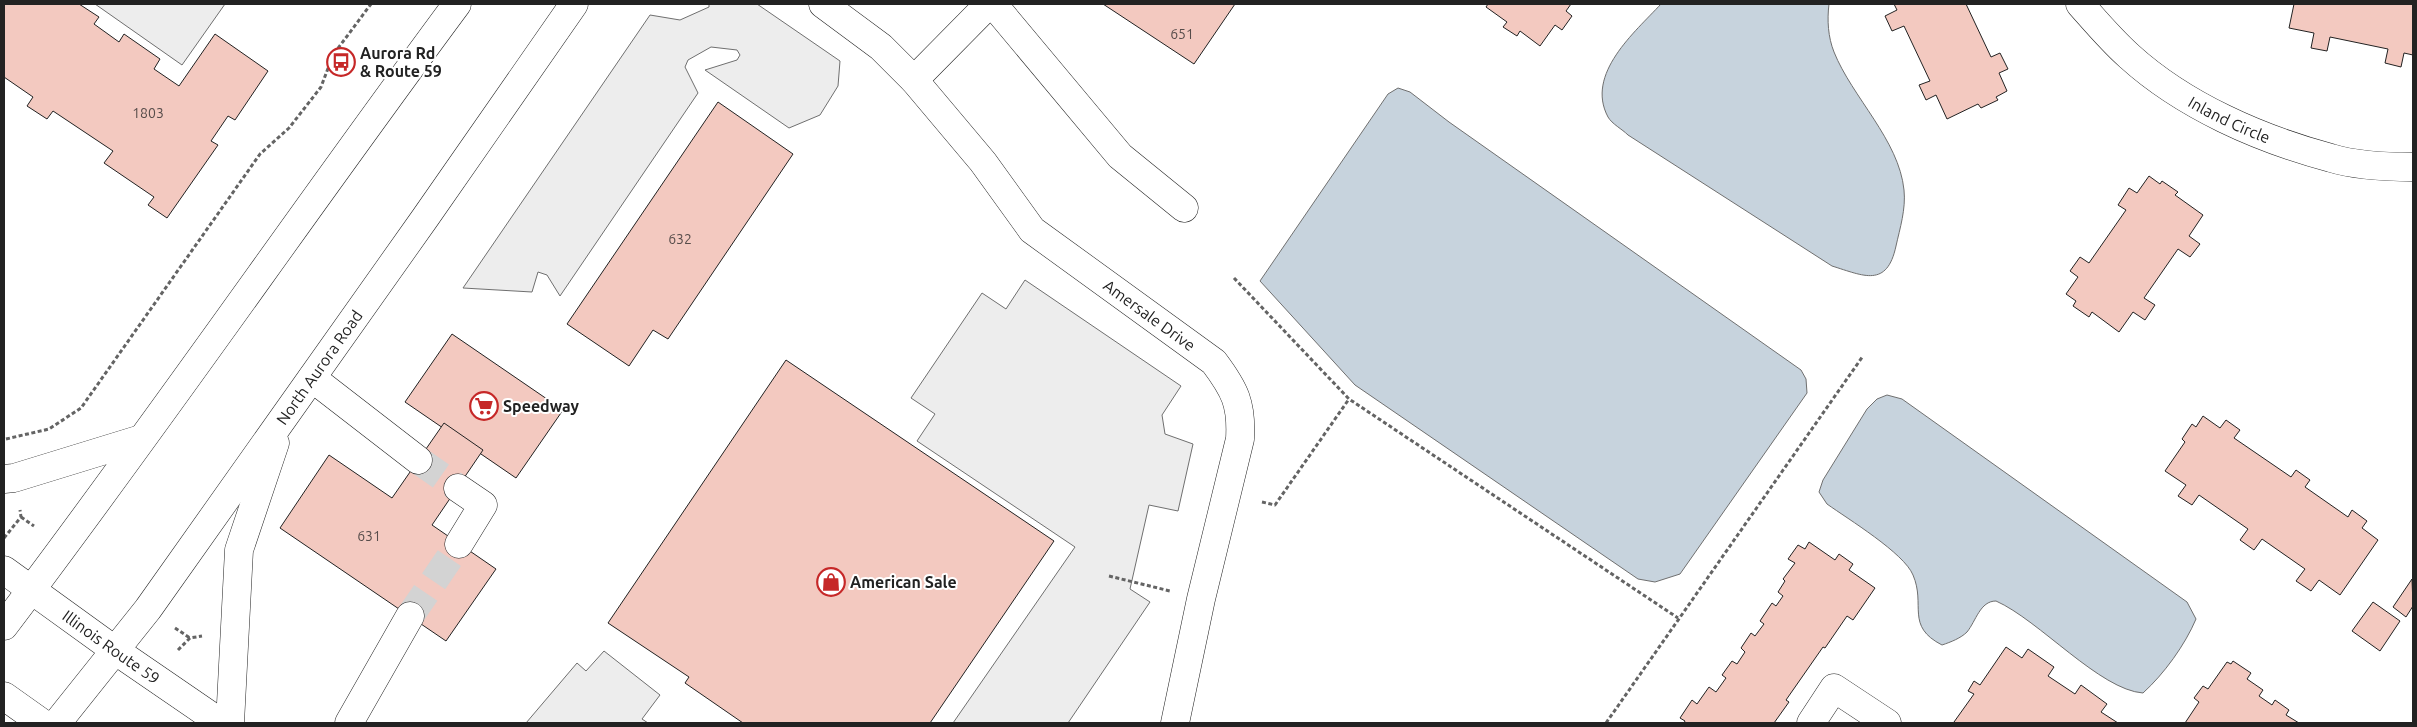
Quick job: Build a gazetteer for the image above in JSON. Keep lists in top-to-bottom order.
{
  "streets": {
    "main road": [
      "Inland Circle",
      "Amersale Drive",
      "North Aurora Road",
      "Illinois Route 59"
    ]
  },
  "crossings": [
    ["North Aurora Road", "Illinois Route 59"]
  ],
  "places": {
    "bus stop": ["Aurora Rd & Route 59"],
    "supermarket": ["Speedway"],
    "shop": ["American Sale"]
  },
  "house_numbers": [
    "651",
    "1803",
    "632",
    "631"
  ]
}
